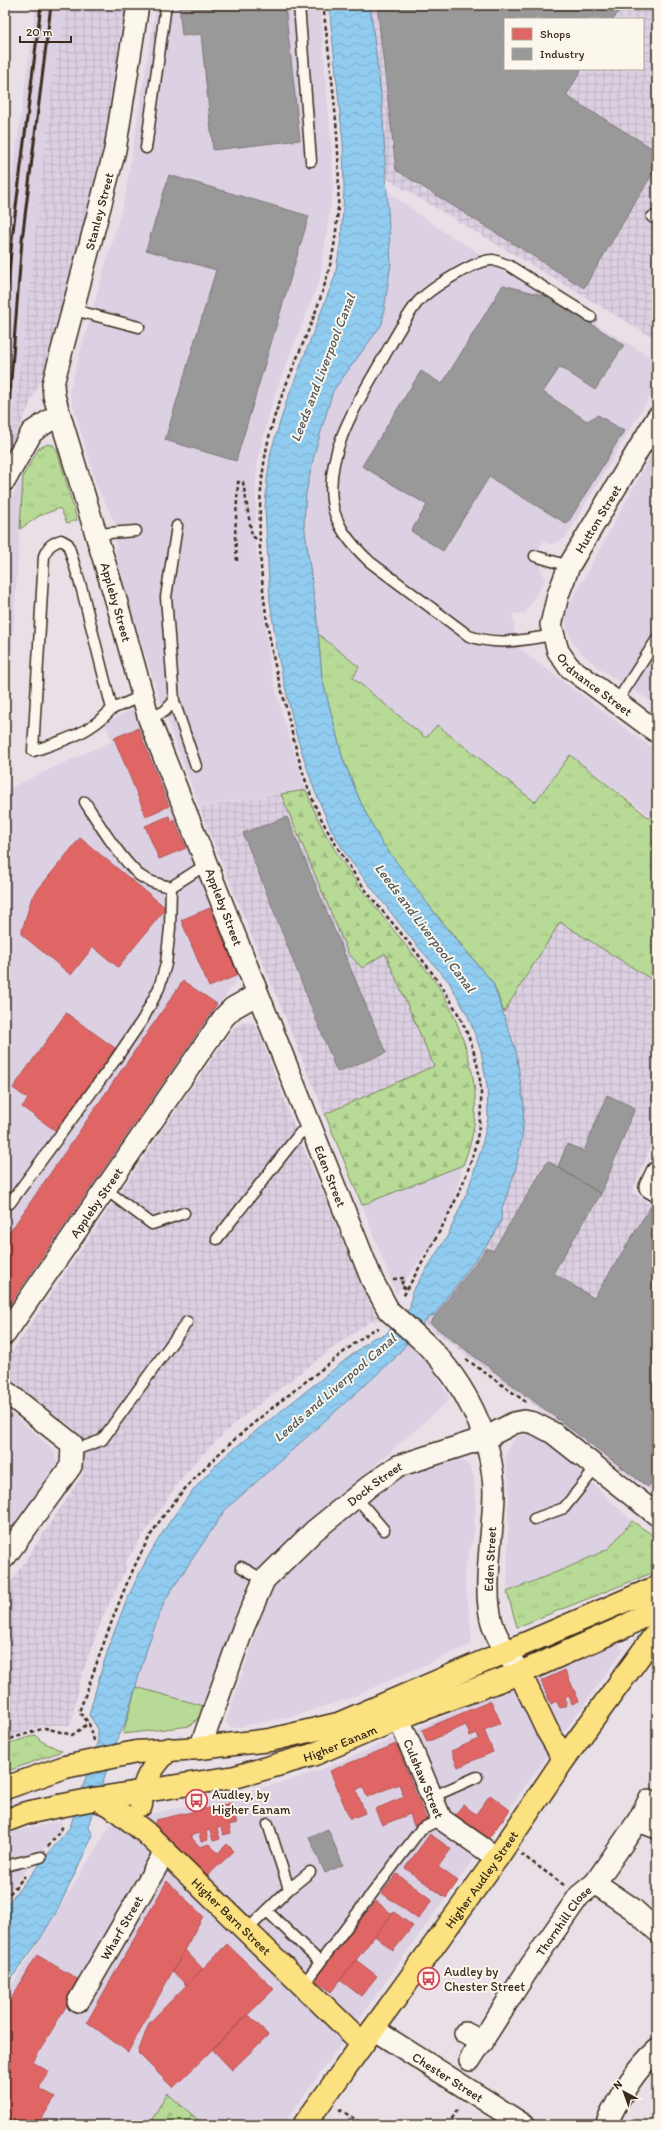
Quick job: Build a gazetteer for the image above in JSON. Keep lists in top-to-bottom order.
{
  "streets": {
    "highway": ["Higher Eanam", "Higher Audley Street", "Higher Barn Street"],
    "street": [
      "Stanley Street",
      "Hutton Street",
      "Appleby Street",
      "Ordnance Street",
      "Eden Street",
      "Dock Street",
      "Culshaw Street",
      "Thornhill Close",
      "Wharf Street",
      "Chester Street"
    ]
  },
  "crossings": [
    ["Stanley Street", "Appleby Street"],
    ["Hutton Street", "Ordnance Street"],
    ["Appleby Street", "Eden Street"],
    ["Eden Street", "Dock Street"],
    ["Eden Street", "Higher Eanam"],
    ["Dock Street", "Higher Eanam"],
    ["Higher Eanam", "Culshaw Street"],
    ["Higher Eanam", "Higher Barn Street"],
    ["Culshaw Street", "Higher Audley Street"],
    ["Higher Audley Street", "Higher Barn Street"],
    ["Higher Audley Street", "Chester Street"],
    ["Higher Barn Street", "Wharf Street"],
    ["Higher Barn Street", "Chester Street"]
  ],
  "water": ["Leeds and Liverpool Canal"],
  "places": {
    "bus stop": ["Audley, by Higher Eanam", "Audley by Chester Street"]
  },
  "legend": ["Shops", "Industry"],
  "scale_bar": "20 m",
  "north": "top left"
}
